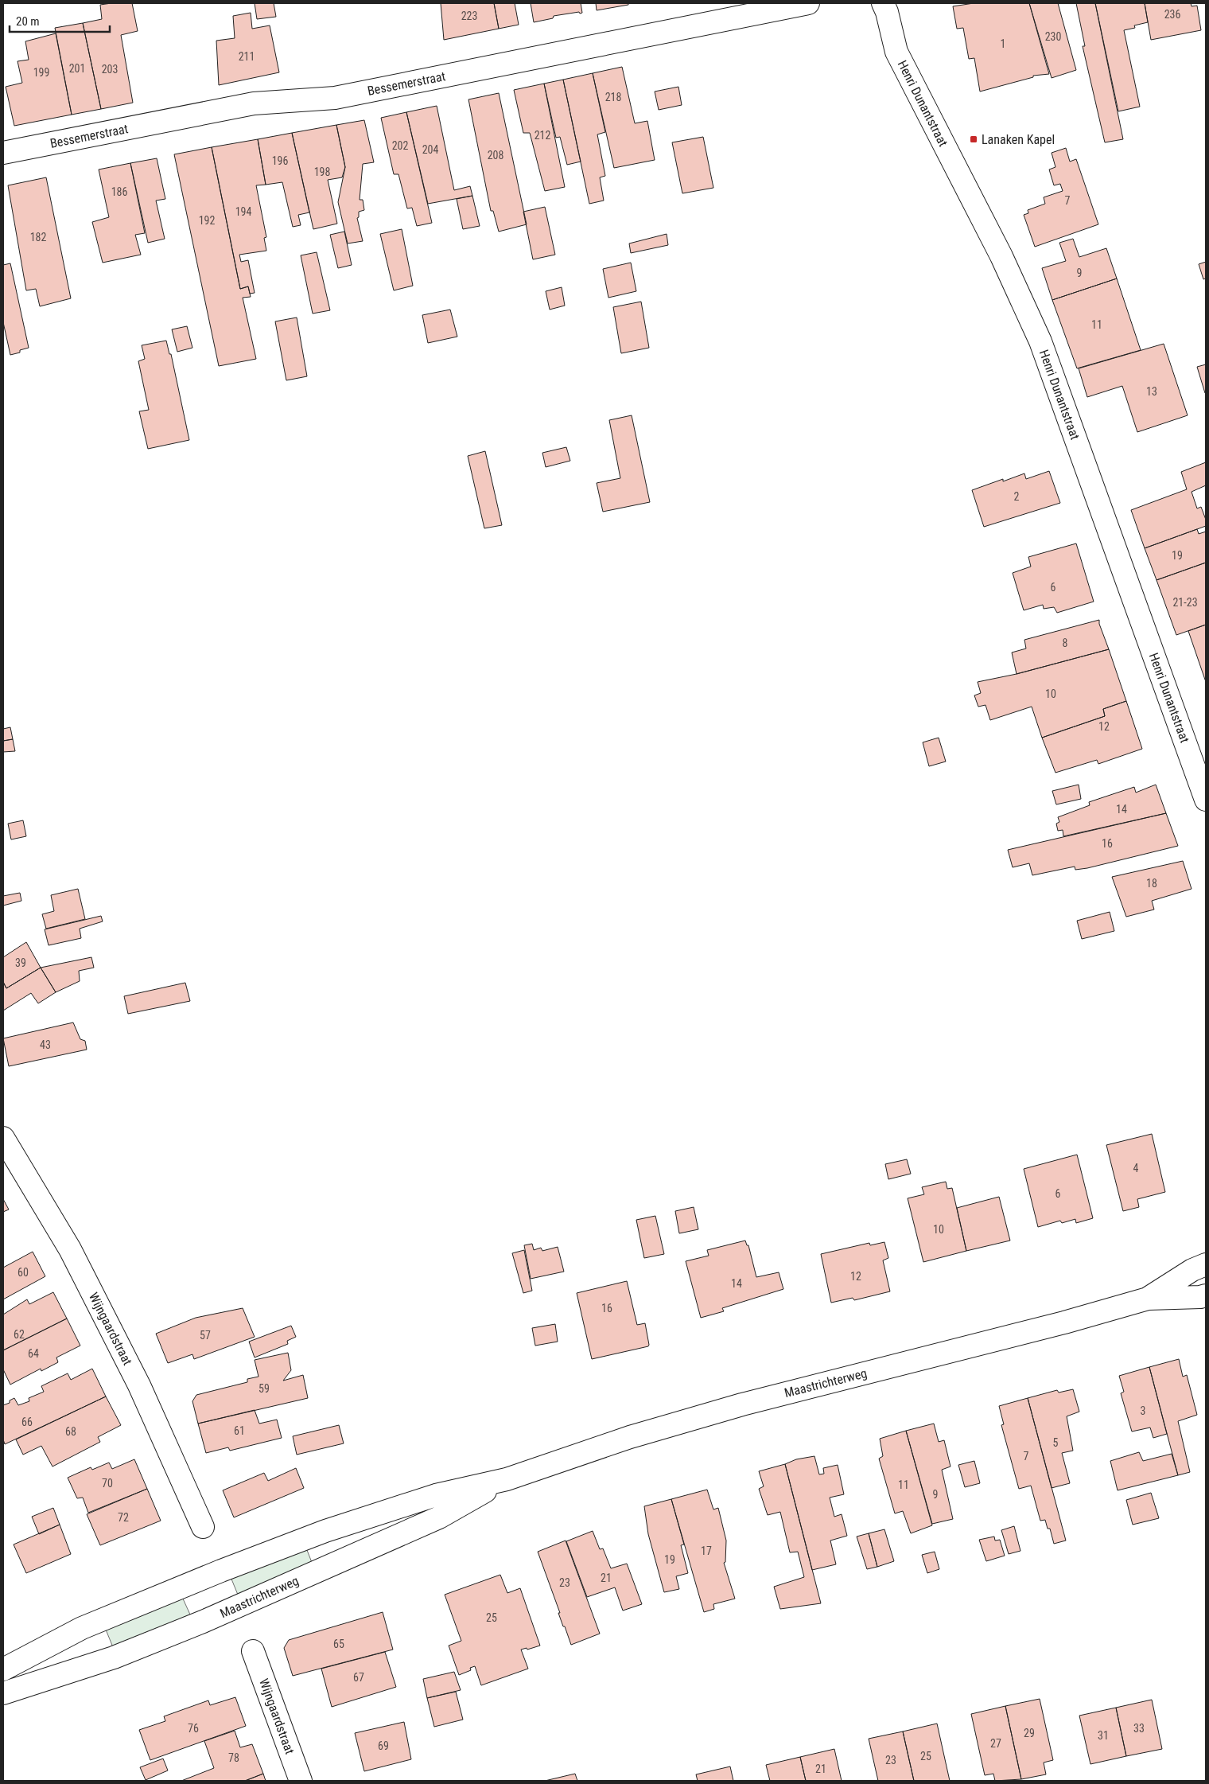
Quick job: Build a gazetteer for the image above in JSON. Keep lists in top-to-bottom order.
{
  "streets": {
    "street": [
      "Bessemerstraat",
      "Henri Dunantstraat",
      "Wijngaardstraat",
      "Maastrichterweg"
    ]
  },
  "places": {
    "transit": ["Lanaken Kapel"]
  },
  "house_numbers": [
    "236",
    "223",
    "230",
    "1",
    "211",
    "201",
    "203",
    "199",
    "218",
    "212",
    "202",
    "204",
    "208",
    "196",
    "198",
    "186",
    "7",
    "194",
    "192",
    "182",
    "9",
    "11",
    "13",
    "2",
    "19",
    "6",
    "21-23",
    "8",
    "10",
    "12",
    "14",
    "16",
    "18",
    "39",
    "43",
    "4",
    "6",
    "10",
    "60",
    "12",
    "14",
    "16",
    "62",
    "57",
    "64",
    "59",
    "3",
    "66",
    "61",
    "68",
    "5",
    "7",
    "70",
    "11",
    "9",
    "72",
    "17",
    "19",
    "21",
    "23",
    "25",
    "65",
    "67",
    "76",
    "33",
    "29",
    "31",
    "27",
    "69",
    "25",
    "78",
    "23",
    "21"
  ],
  "scale_bar": "20 m"
}
